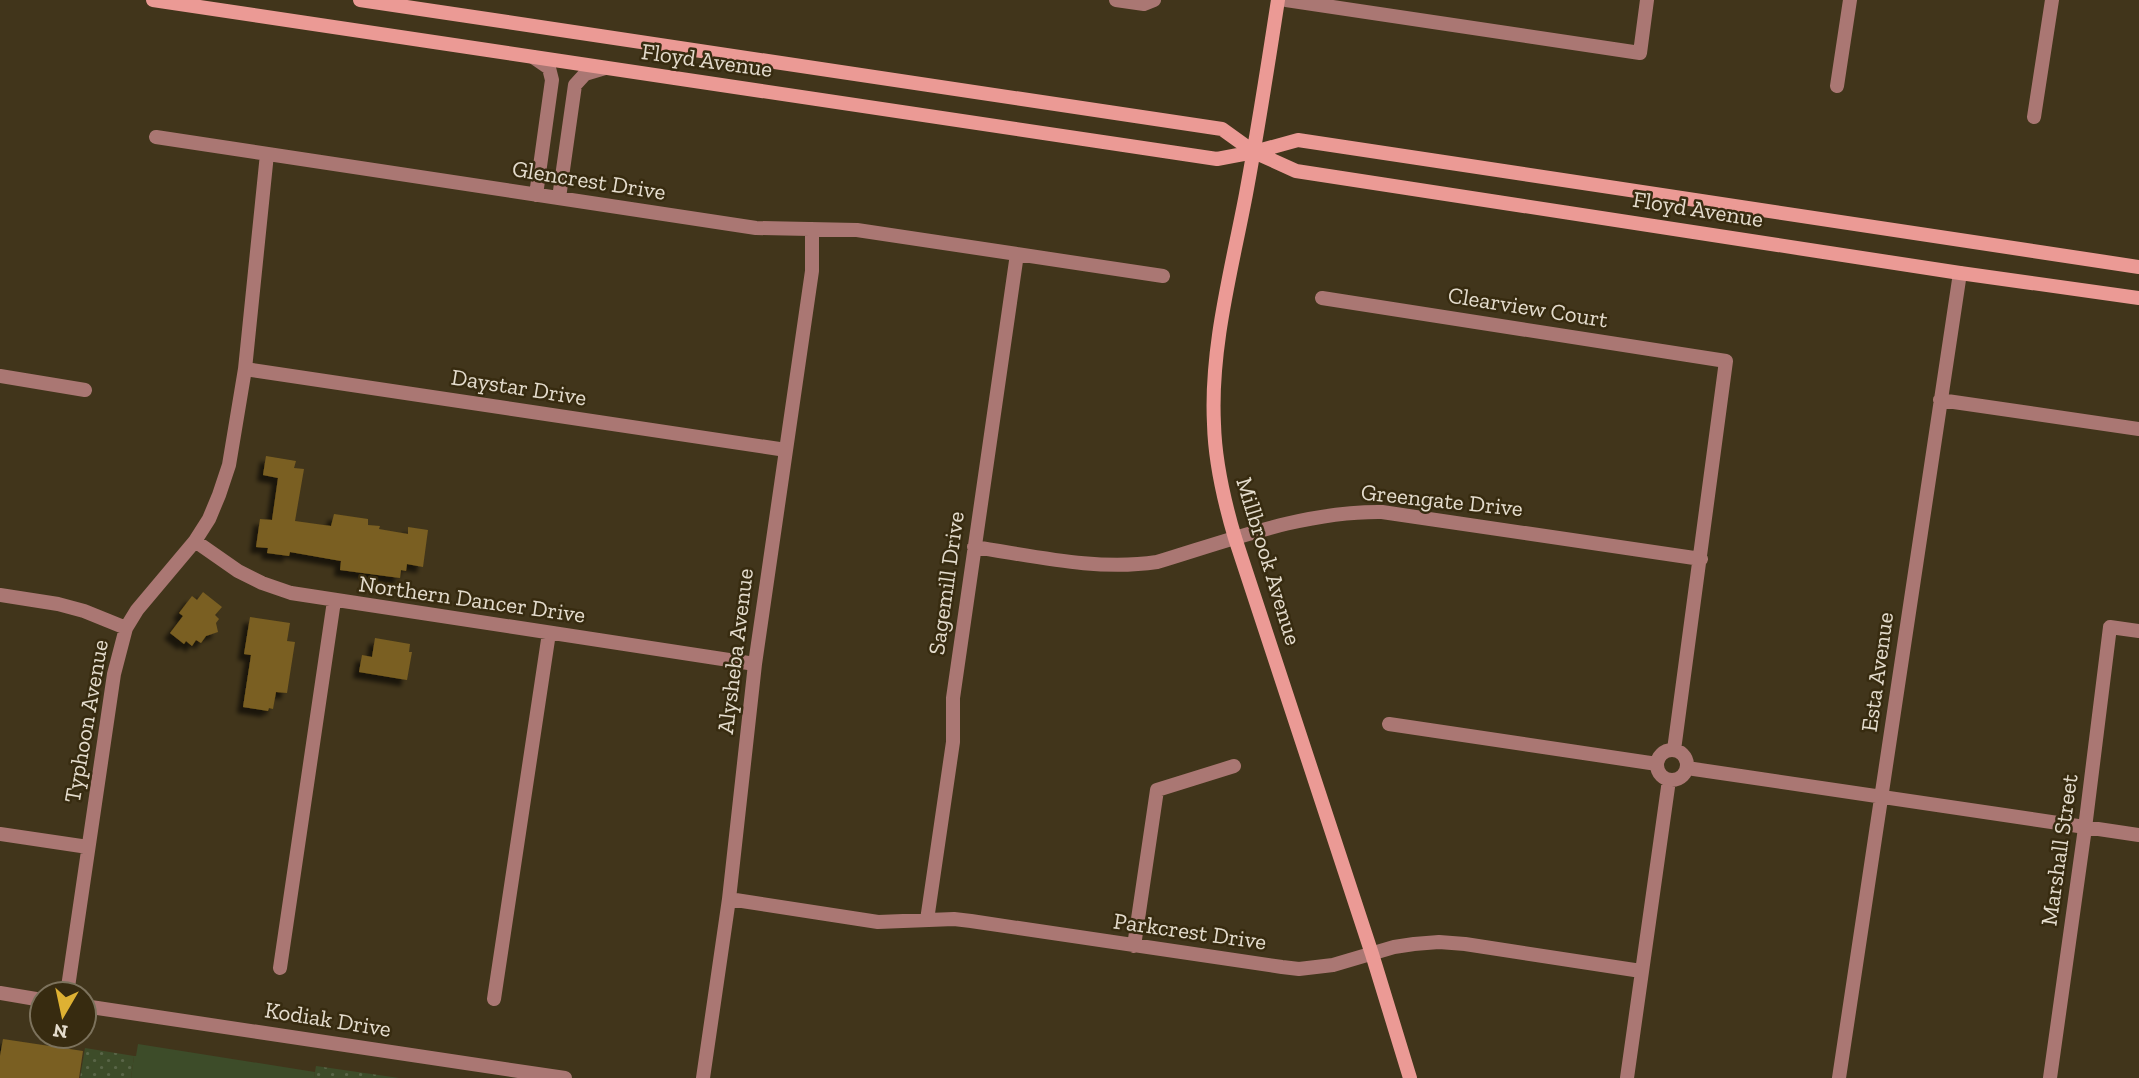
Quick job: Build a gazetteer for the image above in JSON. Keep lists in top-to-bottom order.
{
  "streets": {
    "street": [
      "Floyd Avenue",
      "Glencrest Drive",
      "Clearview Court",
      "Daystar Drive",
      "Greengate Drive",
      "Millbrook Avenue",
      "Sagemill Drive",
      "Northern Dancer Drive",
      "Alysheba Avenue",
      "Esta Avenue",
      "Typhoon Avenue",
      "Marshall Street",
      "Parkcrest Drive",
      "Kodiak Drive"
    ]
  },
  "crossings": [
    ["Floyd Avenue", "Millbrook Avenue"],
    ["Floyd Avenue", "Esta Avenue"],
    ["Glencrest Drive", "Sagemill Drive"],
    ["Glencrest Drive", "Alysheba Avenue"],
    ["Glencrest Drive", "Typhoon Avenue"],
    ["Clearview Court", "Greengate Drive"],
    ["Daystar Drive", "Alysheba Avenue"],
    ["Daystar Drive", "Typhoon Avenue"],
    ["Greengate Drive", "Millbrook Avenue"],
    ["Greengate Drive", "Sagemill Drive"],
    ["Millbrook Avenue", "Parkcrest Drive"],
    ["Sagemill Drive", "Parkcrest Drive"],
    ["Northern Dancer Drive", "Alysheba Avenue"],
    ["Northern Dancer Drive", "Typhoon Avenue"],
    ["Alysheba Avenue", "Parkcrest Drive"]
  ],
  "north": "bottom"
}
